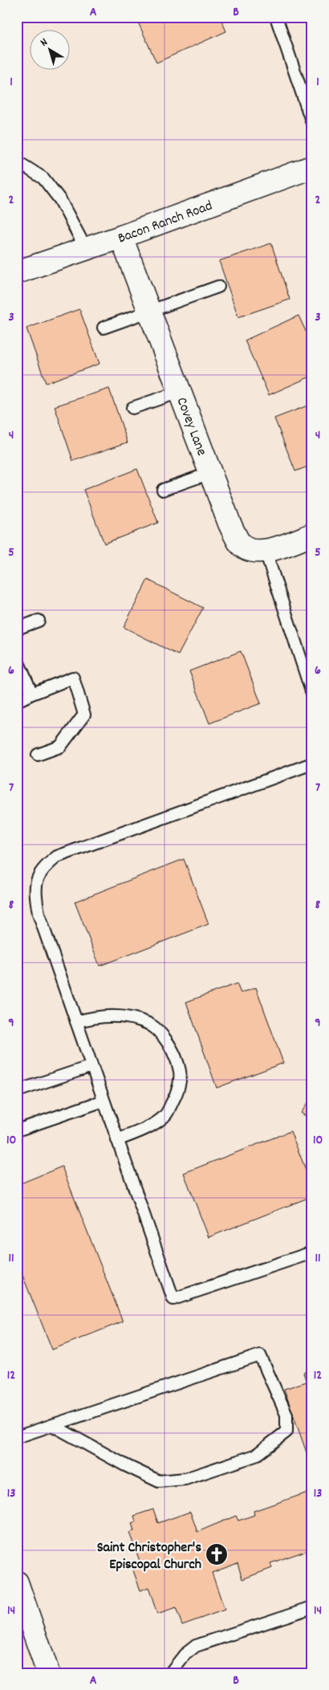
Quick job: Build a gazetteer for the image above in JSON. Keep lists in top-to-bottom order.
{
  "streets": {
    "street": ["Bacon Ranch Road", "Covey Lane"]
  },
  "crossings": [
    ["Bacon Ranch Road", "Covey Lane"]
  ],
  "places": {
    "church": ["Saint Christopher's Episcopal Church"]
  },
  "north": "top left",
  "grid": {
    "columns": ["A", "B"],
    "rows": [
      "1",
      "2",
      "3",
      "4",
      "5",
      "6",
      "7",
      "8",
      "9",
      "10",
      "11",
      "12",
      "13",
      "14"
    ]
  }
}
